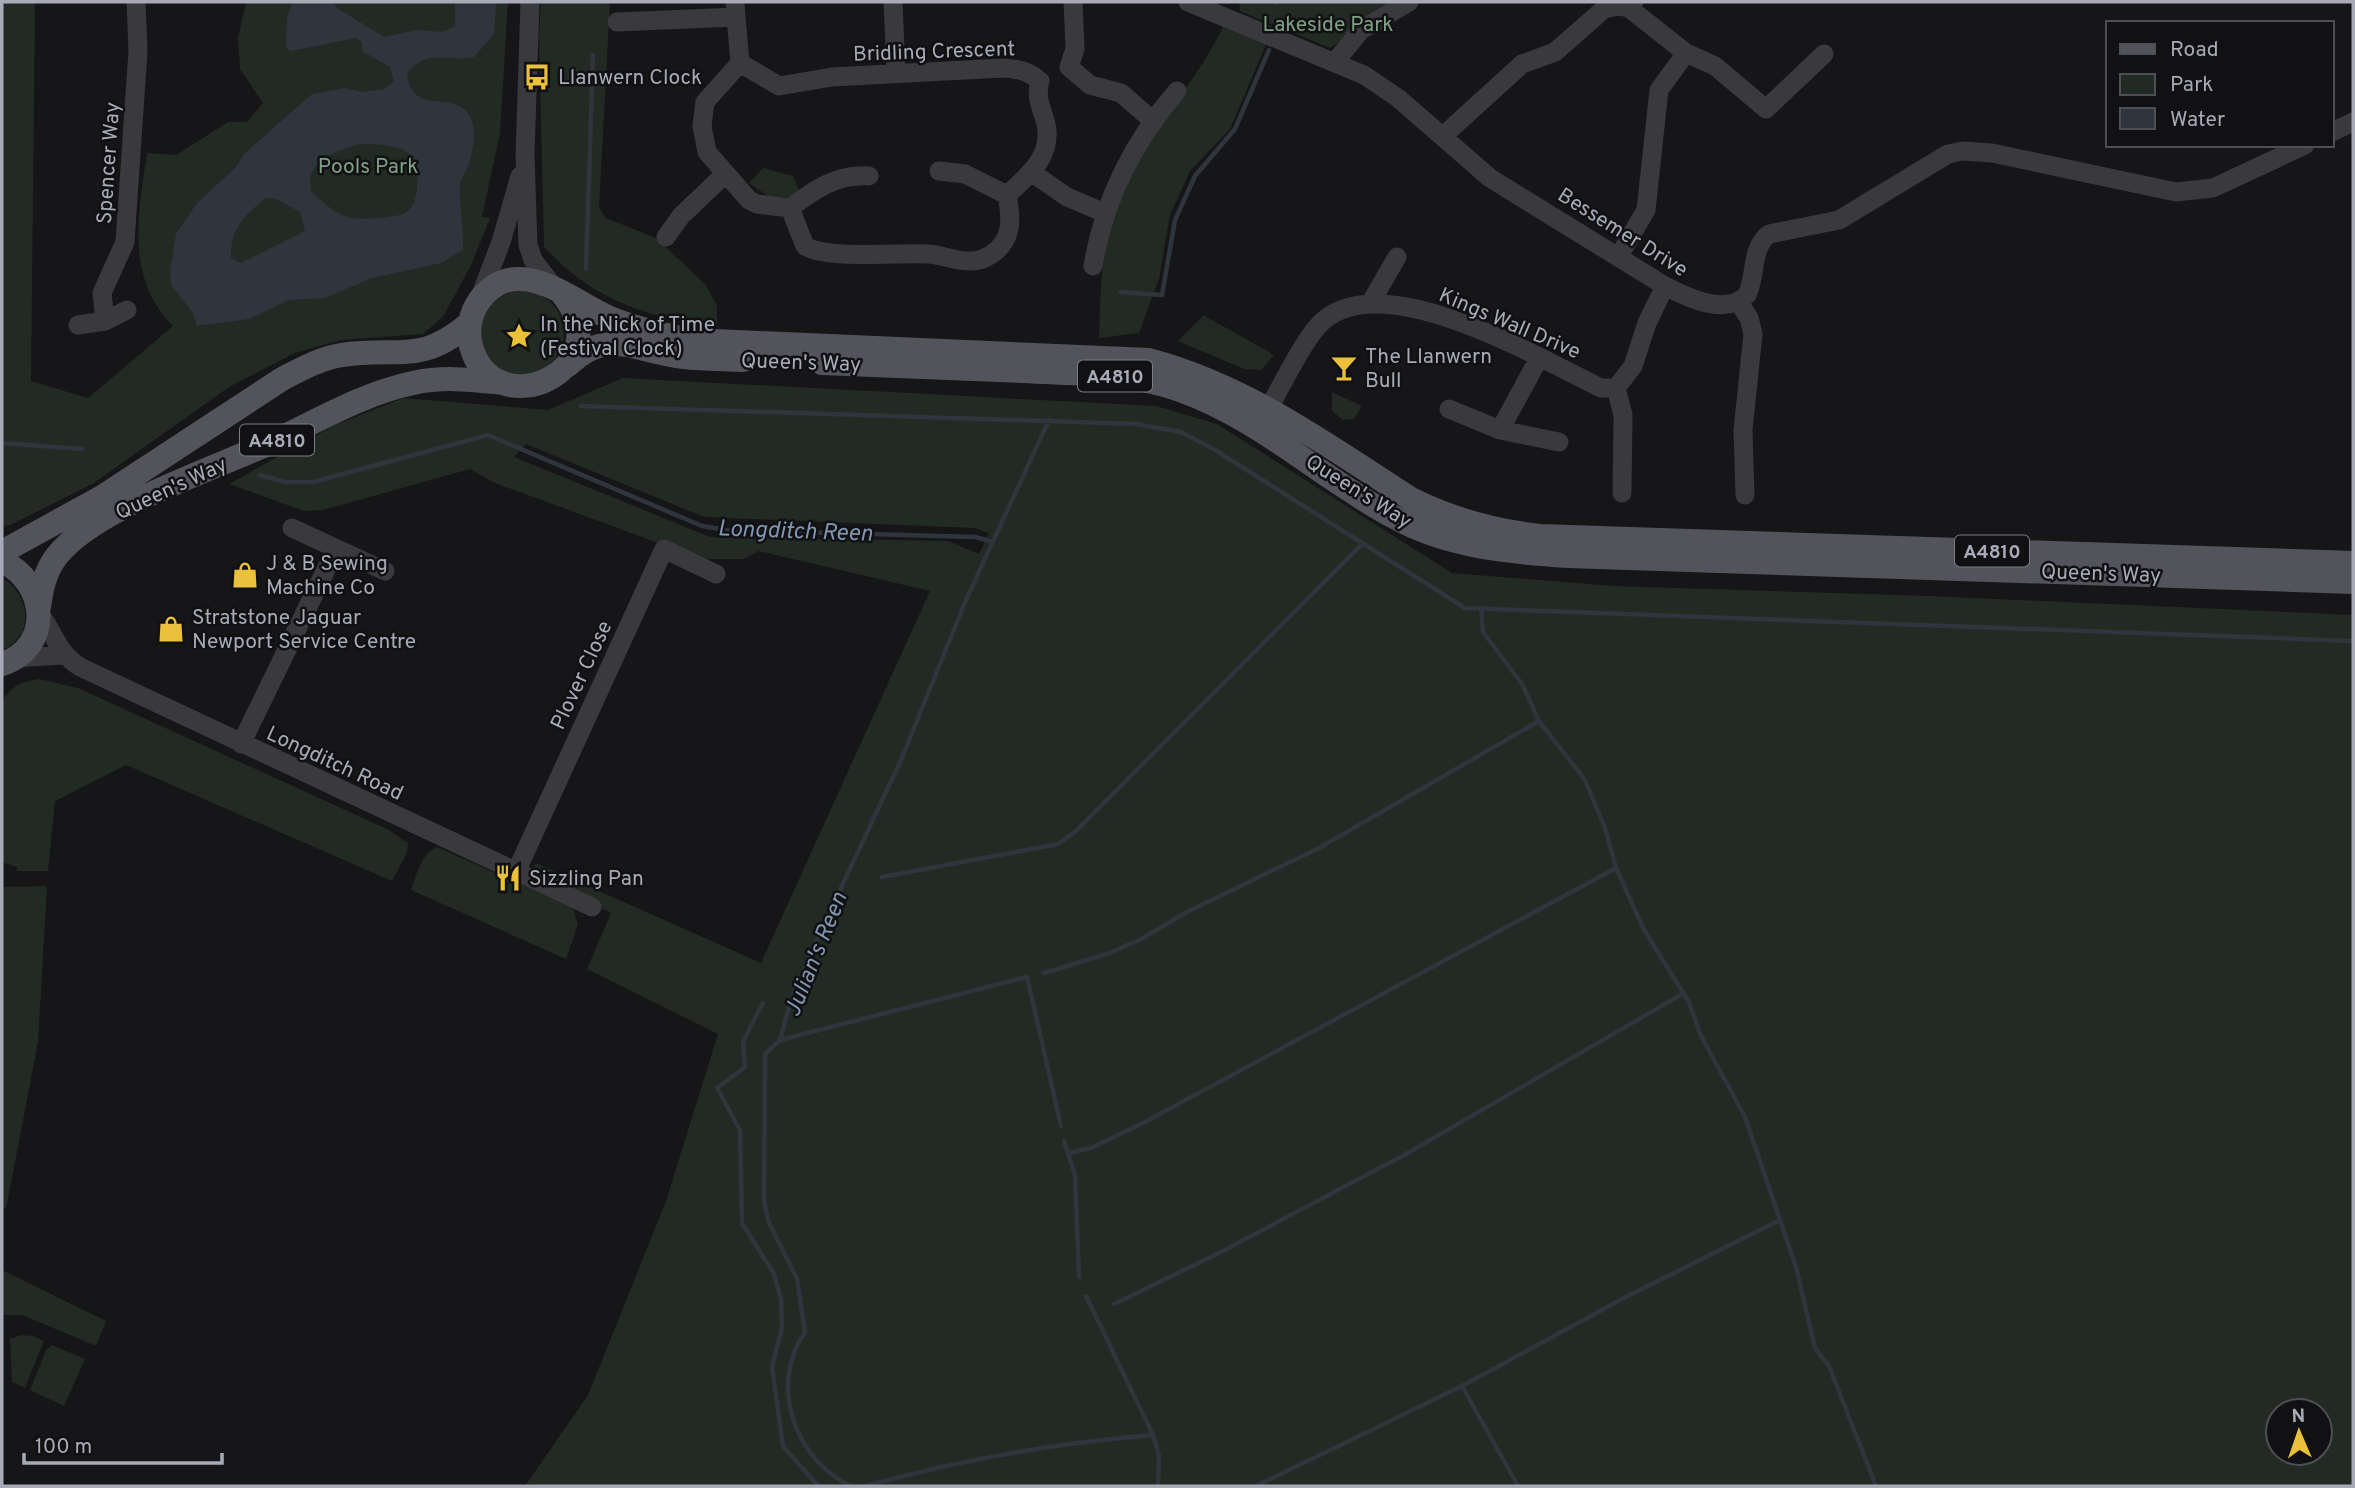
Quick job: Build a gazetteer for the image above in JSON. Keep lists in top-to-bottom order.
{
  "streets": {
    "main road": ["Queen's Way", "A4810"],
    "street": [
      "Bridling Crescent",
      "Spencer Way",
      "Bessemer Drive",
      "Kings Wall Drive",
      "Plover Close",
      "Longditch Road"
    ]
  },
  "crossings": [
    ["Kings Wall Drive", "Queen's Way"],
    ["Plover Close", "Longditch Road"]
  ],
  "water": ["Longditch Reen", "Julian's Reen"],
  "parks": ["Lakeside Park", "Pools Park"],
  "places": {
    "bus stop": ["Llanwern Clock"],
    "place": ["In the Nick of Time (Festival Clock)"],
    "bar": ["The Llanwern Bull"],
    "shop": ["J & B Sewing Machine Co", "Stratstone Jaguar Newport Service Centre"],
    "restaurant": ["Sizzling Pan"]
  },
  "legend": ["Road", "Park", "Water"],
  "scale_bar": "100 m",
  "north": "top"
}
